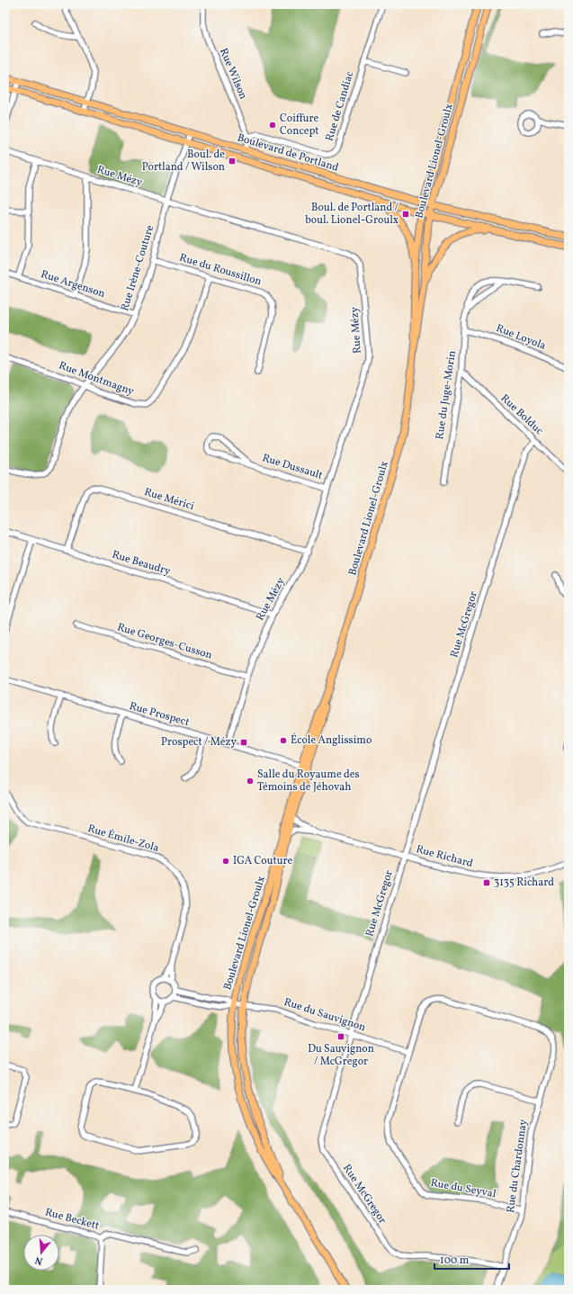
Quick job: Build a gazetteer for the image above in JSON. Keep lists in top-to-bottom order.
{
  "streets": {
    "main road": ["Boulevard de Portland", "Boulevard Lionel-Groulx"],
    "street": [
      "Rue Wilson",
      "Rue de Candiac",
      "Rue Mézy",
      "Rue Irène-Couture",
      "Rue du Roussillon",
      "Rue Argenson",
      "Rue Loyola",
      "Rue Montmagny",
      "Rue du Juge-Morin",
      "Rue Bolduc",
      "Rue Dussault",
      "Rue Mérici",
      "Rue Beaudry",
      "Rue McGregor",
      "Rue Georges-Cusson",
      "Rue Prospect",
      "Rue Émile-Zola",
      "Rue Richard",
      "Rue du Sauvignon",
      "Rue du Chardonnay",
      "Rue du Seyval",
      "Rue Beckett"
    ]
  },
  "crossings": [
    ["Rue Wilson", "Rue de Candiac"],
    ["Boulevard de Portland", "Boulevard Lionel-Groulx"],
    ["Boulevard de Portland", "Rue Irène-Couture"],
    ["Boulevard Lionel-Groulx", "Rue Prospect"],
    ["Boulevard Lionel-Groulx", "Rue Richard"],
    ["Boulevard Lionel-Groulx", "Rue du Sauvignon"],
    ["Rue Mézy", "Rue Irène-Couture"],
    ["Rue Mézy", "Rue Dussault"],
    ["Rue Mézy", "Rue Mérici"],
    ["Rue Mézy", "Rue Beaudry"],
    ["Rue Mézy", "Rue Georges-Cusson"],
    ["Rue Mézy", "Rue Prospect"],
    ["Rue Irène-Couture", "Rue du Roussillon"],
    ["Rue Irène-Couture", "Rue Argenson"],
    ["Rue Irène-Couture", "Rue Montmagny"],
    ["Rue du Roussillon", "Rue Montmagny"],
    ["Rue Loyola", "Rue du Juge-Morin"],
    ["Rue du Juge-Morin", "Rue Bolduc"],
    ["Rue Bolduc", "Rue McGregor"],
    ["Rue Mérici", "Rue Beaudry"],
    ["Rue McGregor", "Rue Richard"],
    ["Rue McGregor", "Rue du Sauvignon"],
    ["Rue McGregor", "Rue du Chardonnay"],
    ["Rue du Sauvignon", "Rue du Chardonnay"],
    ["Rue du Sauvignon", "Rue du Seyval"],
    ["Rue du Chardonnay", "Rue du Seyval"]
  ],
  "places": {
    "other": [
      "Coiffure Concept",
      "École Anglissimo",
      "Salle du Royaume des Témoins de Jéhovah",
      "IGA Couture"
    ],
    "transit": [
      "Boul. de Portland / Wilson",
      "Boul. de Portland / boul. Lionel-Groulx",
      "Prospect / Mézy",
      "3135 Richard",
      "Du Sauvignon / McGregor"
    ]
  },
  "scale_bar": "100 m",
  "north": "bottom"
}
